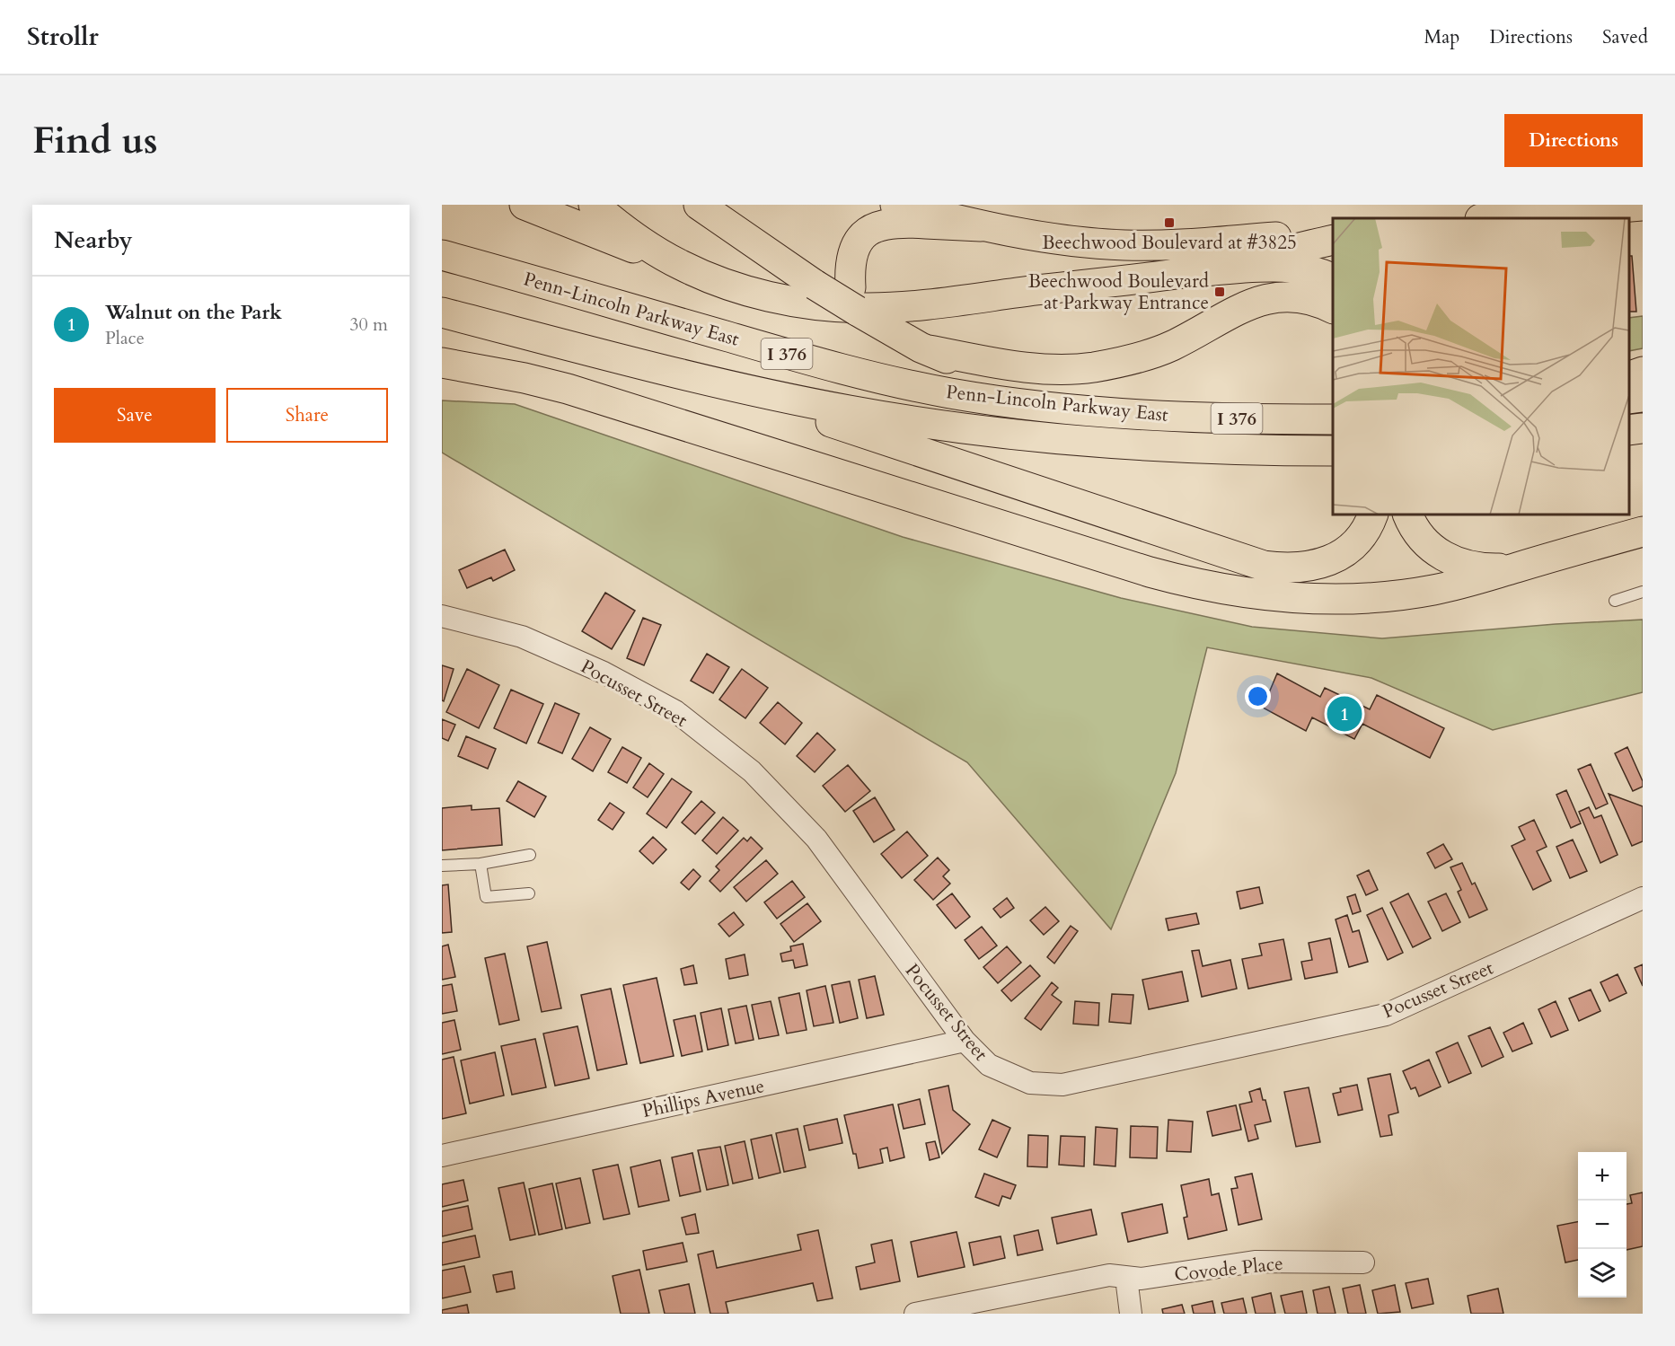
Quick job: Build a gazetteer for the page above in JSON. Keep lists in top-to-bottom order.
{
  "streets": {
    "main road": ["Penn-Lincoln Parkway East", "I 376"],
    "street": ["Pocusset Street", "Phillips Avenue", "Covode Place"]
  },
  "crossings": [
    ["Pocusset Street", "Phillips Avenue"]
  ],
  "places": {
    "transit": ["Beechwood Boulevard at #3825", "Beechwood Boulevard at Parkway Entrance"]
  },
  "page": {
    "header": "Strollr",
    "nav": ["Map", "Directions", "Saved"],
    "buttons": [
      "Directions",
      ["Save", "Share"]
    ],
    "title": "Find us",
    "heading": "Nearby",
    "list": [
      {
        "mark": "1",
        "name": "Walnut on the Park",
        "note": "Place",
        "value": "30 m"
      }
    ],
    "pins": "1",
    "map_buttons": ["+", "−"]
  }
}
